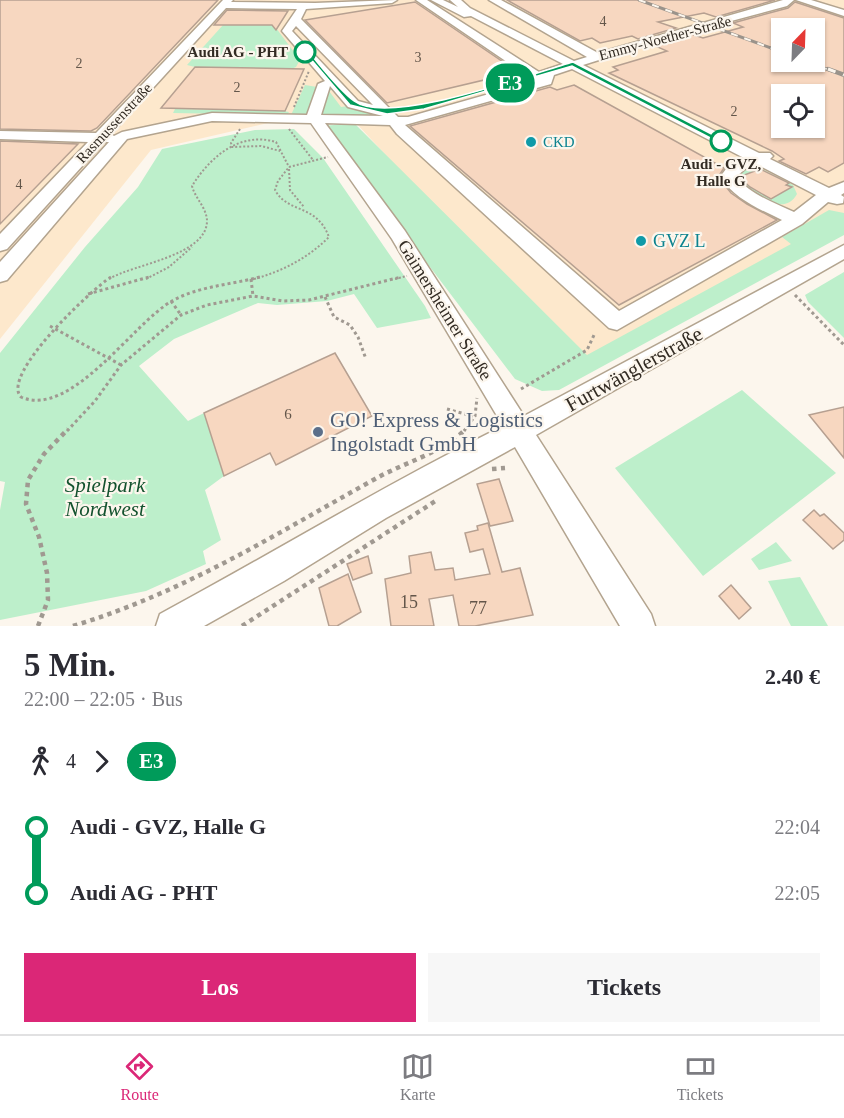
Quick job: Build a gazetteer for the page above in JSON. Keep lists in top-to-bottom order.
{
  "streets": {
    "street": [
      "Emmy-Noether-Straße",
      "Rasmussenstraße",
      "Gaimersheimer Straße",
      "Furtwänglerstraße"
    ]
  },
  "crossings": [
    ["Gaimersheimer Straße", "Furtwänglerstraße"]
  ],
  "parks": ["Spielpark Nordwest"],
  "places": [
    "Audi AG - PHT",
    "Audi - GVZ, Halle G",
    "CKD",
    "GVZ L",
    "GO! Express & Logistics Ingolstadt GmbH"
  ],
  "lines": ["bus line E3"],
  "house_numbers": [
    "4",
    "3",
    "2",
    "2",
    "2",
    "4",
    "6",
    "15",
    "77"
  ],
  "north": "top right",
  "page": {
    "on_map": "E3",
    "heading": ["5 Min.", "22:00 – 22:05 · Bus", "2.40 €"],
    "legs": ["4", "E3"],
    "list": [
      {
        "name": "Audi - GVZ, Halle G",
        "value": "22:04"
      },
      {
        "name": "Audi AG - PHT",
        "value": "22:05"
      }
    ],
    "buttons": ["Los", "Tickets"],
    "tabs": ["Route", "Karte", "Tickets"]
  }
}
